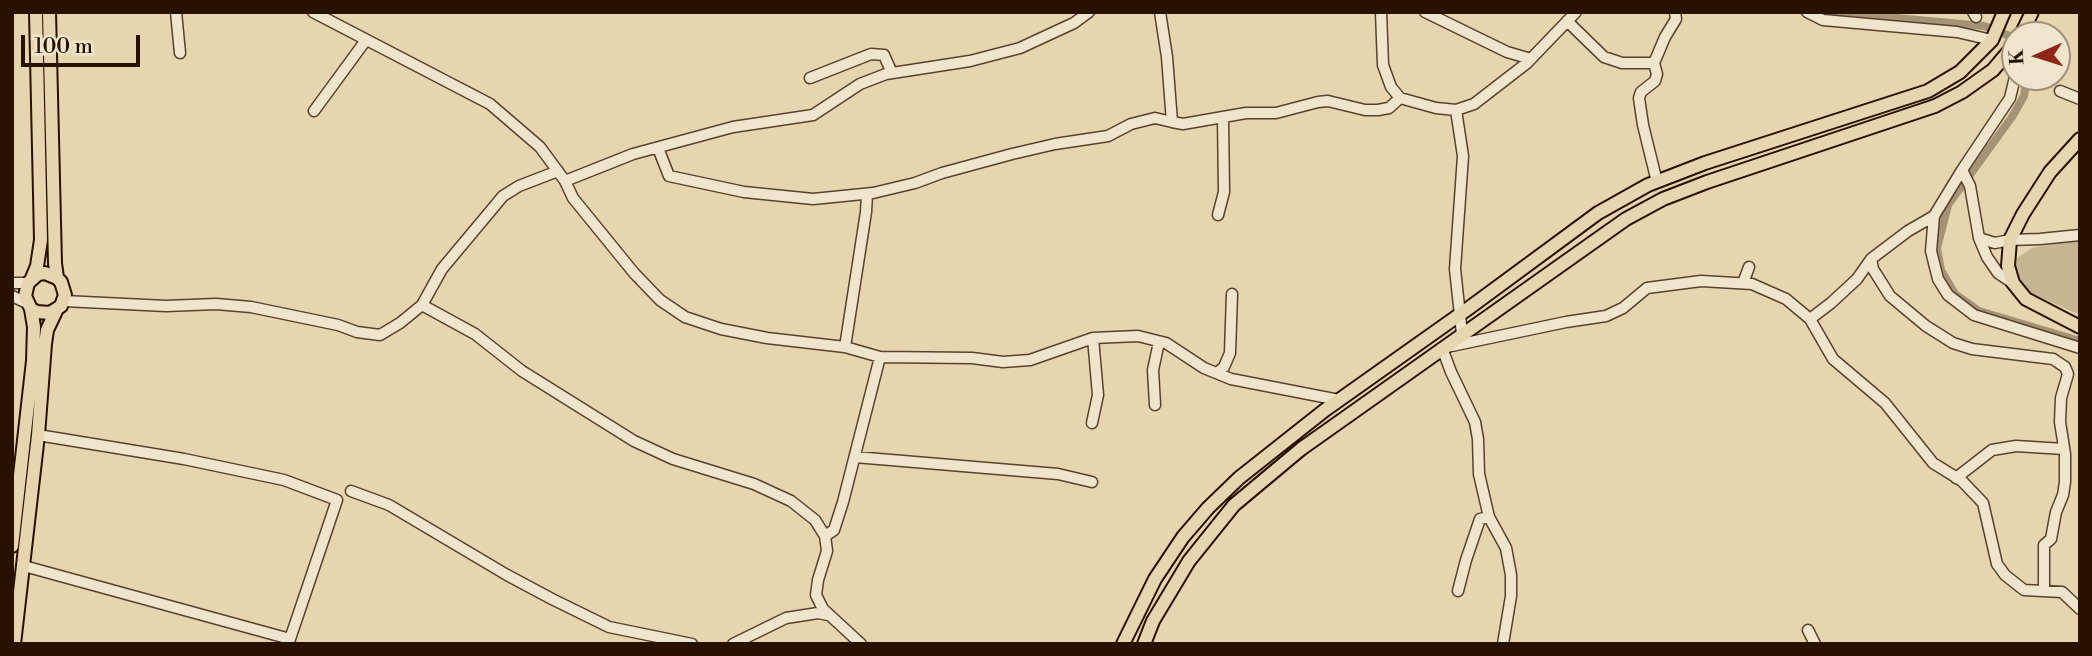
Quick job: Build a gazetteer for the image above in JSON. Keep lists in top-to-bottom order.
{
  "scale_bar": "100 m",
  "north": "left"
}
